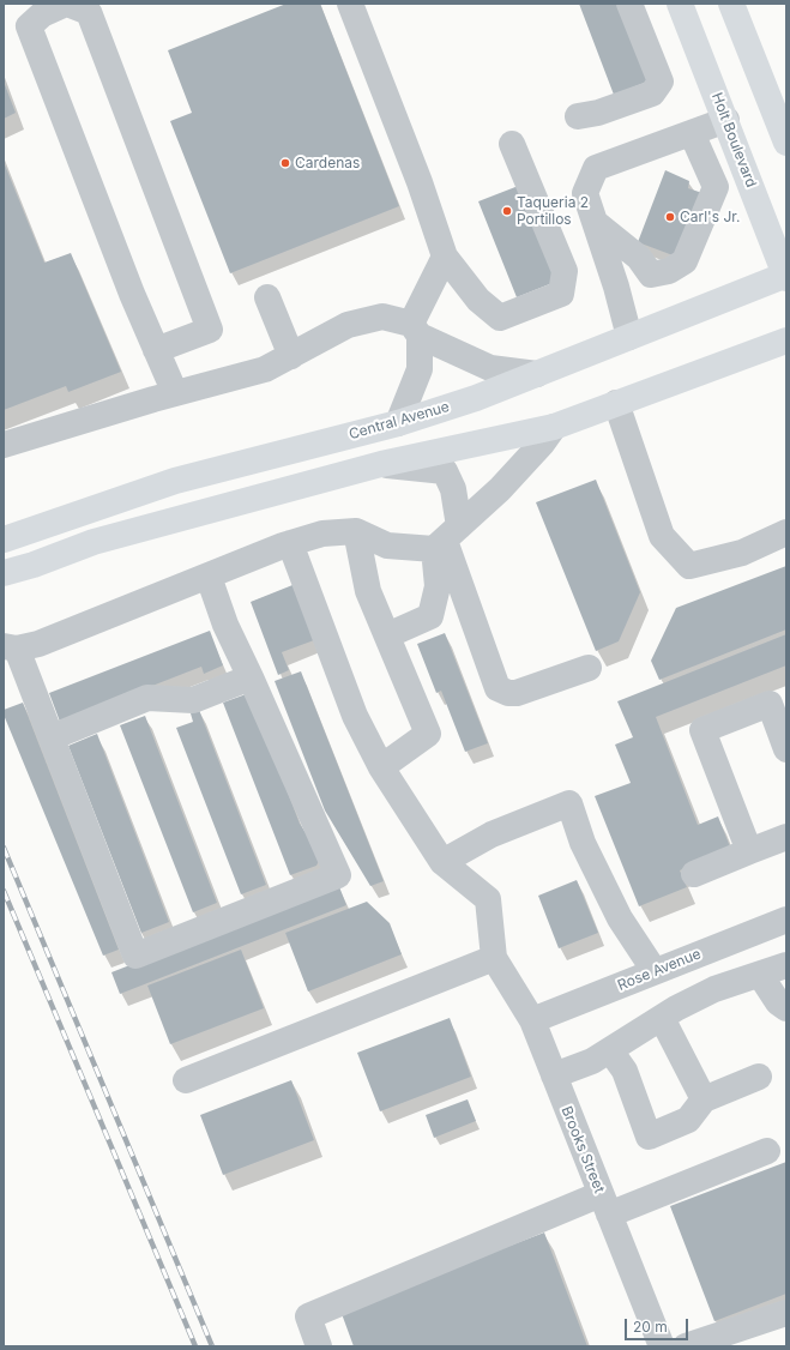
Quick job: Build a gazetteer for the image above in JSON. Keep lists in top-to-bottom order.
{
  "streets": {
    "main road": ["Holt Boulevard", "Central Avenue"],
    "street": ["Rose Avenue", "Brooks Street"]
  },
  "crossings": [
    ["Holt Boulevard", "Central Avenue"],
    ["Rose Avenue", "Brooks Street"]
  ],
  "places": ["Cardenas", "Taqueria 2 Portillos", "Carl's Jr."],
  "scale_bar": "20 m"
}
